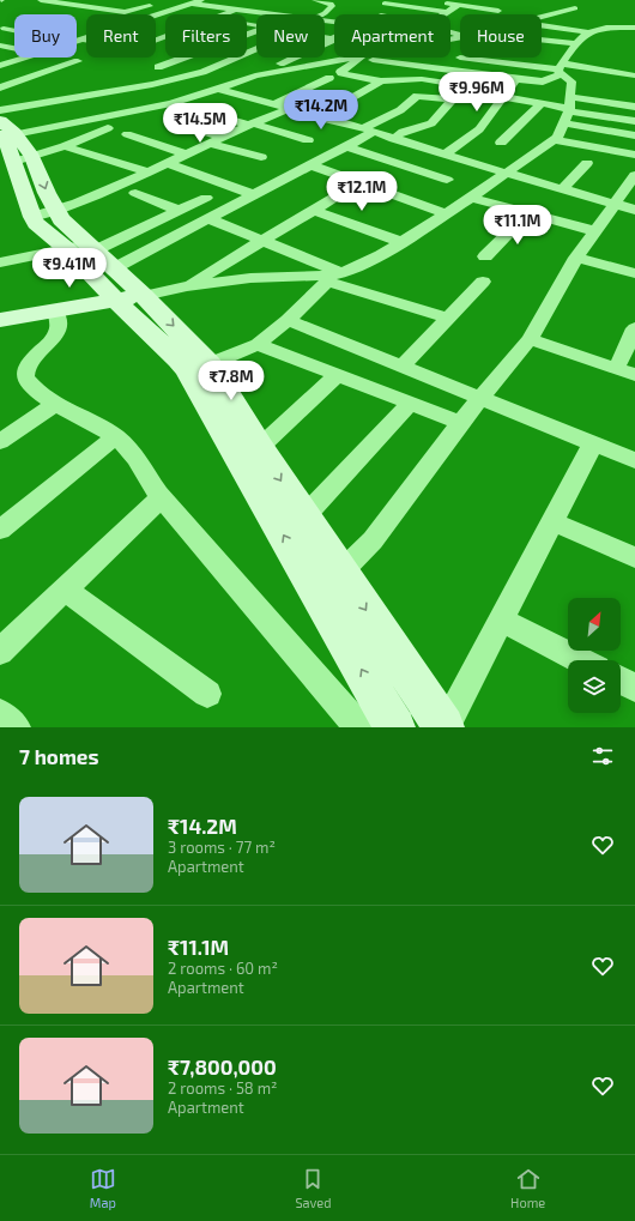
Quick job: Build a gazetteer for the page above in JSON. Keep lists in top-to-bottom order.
{
  "north": "top right",
  "page": {
    "chip": [
      "Buy",
      "Rent",
      "Filters",
      "New",
      "Apartment",
      "House"
    ],
    "price": [
      "₹9.96M",
      "₹14.2M",
      "₹14.5M",
      "₹12.1M",
      "₹11.1M",
      "₹9.41M",
      "₹7.8M"
    ],
    "heading": "7 homes",
    "list": [
      {
        "name": "₹14.2M",
        "note": "3 rooms · 77 m² · Apartment"
      },
      {
        "name": "₹11.1M",
        "note": "2 rooms · 60 m² · Apartment"
      },
      {
        "name": "₹7,800,000",
        "note": "2 rooms · 58 m² · Apartment"
      }
    ],
    "tabs": ["Map", "Saved", "Home"]
  }
}
